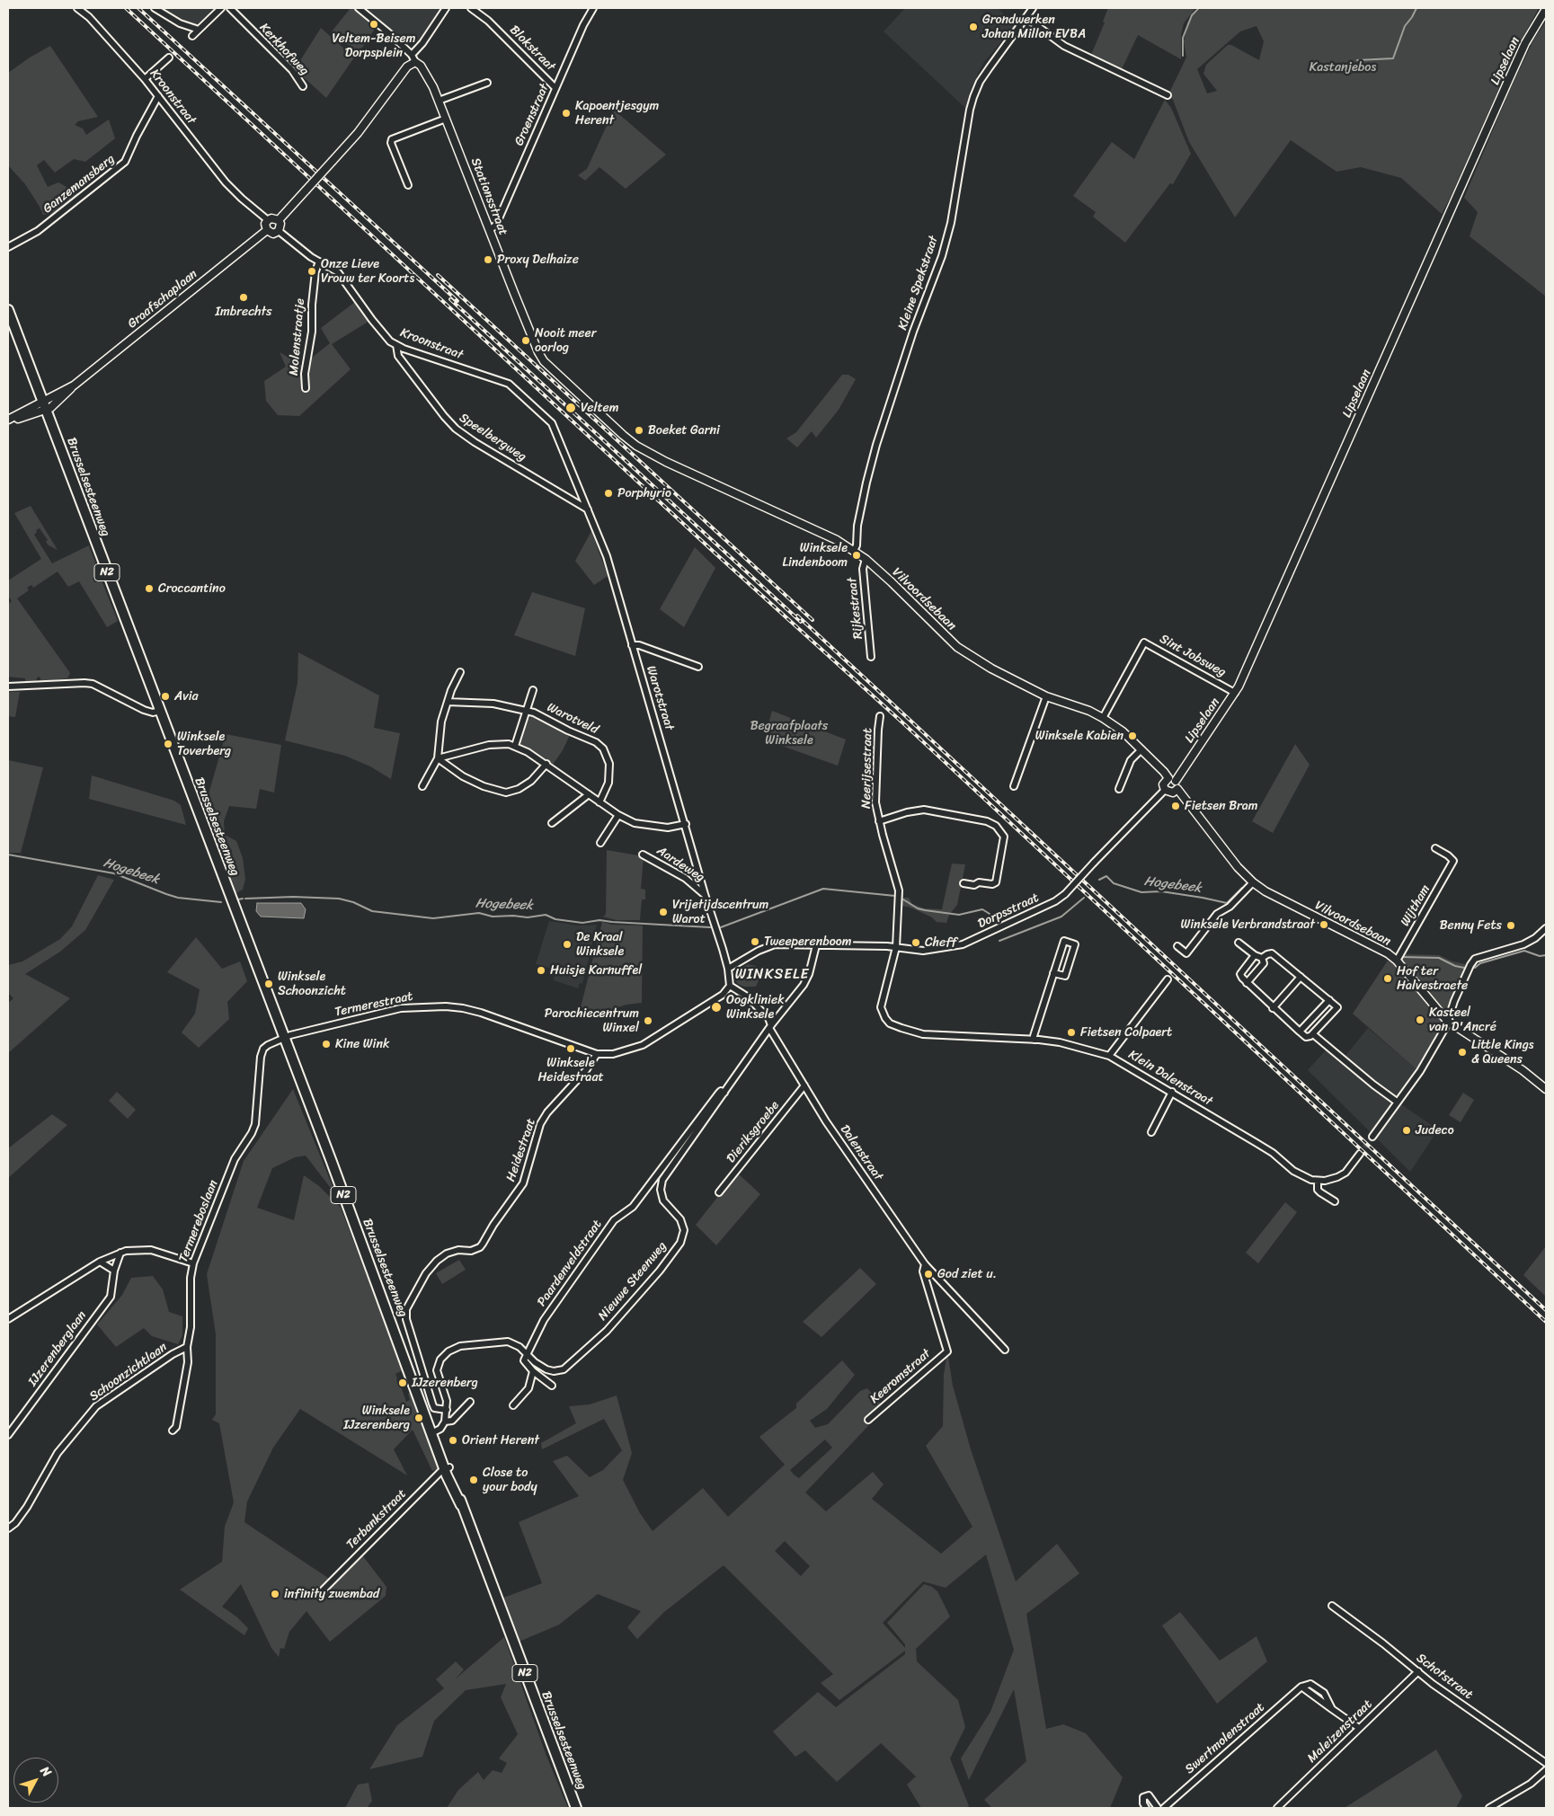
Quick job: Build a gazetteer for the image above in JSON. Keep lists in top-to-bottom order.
{
  "streets": {
    "main road": ["Brusselsesteenweg", "N2"],
    "street": [
      "Blokstraat",
      "Kerkhofweg",
      "Lipselaan",
      "Kroonstraat",
      "Groenstraat",
      "Ganzemansberg",
      "Stationsstraat",
      "Kleine Spekstraat",
      "Graafschaplaan",
      "Molenstraatje",
      "Speelbergweg",
      "Vilvoordsebaan",
      "Rijkestraat",
      "Sint Jobsweg",
      "Warotstraat",
      "Warotveld",
      "Neerijsestraat",
      "Aardeweg",
      "Wijtham",
      "Dorpsstraat",
      "Termerestraat",
      "Klein Dalenstraat",
      "Dieriksgroebe",
      "Heidestraat",
      "Dalenstraat",
      "Termereboslaan",
      "Paardenveldstraat",
      "Nieuwe Steenweg",
      "IJzerenberglaan",
      "Schoonzichtlaan",
      "Keeromstraat",
      "Terbankstraat",
      "Schotstraat",
      "Maleizenstraat",
      "Swertmolenstraat"
    ]
  },
  "crossings": [
    ["Blokstraat", "Groenstraat"],
    ["Lipselaan", "Vilvoordsebaan"],
    ["Lipselaan", "Sint Jobsweg"],
    ["Lipselaan", "Dorpsstraat"],
    ["Kroonstraat", "Ganzemansberg"],
    ["Kroonstraat", "Graafschaplaan"],
    ["Kroonstraat", "Molenstraatje"],
    ["Kroonstraat", "Speelbergweg"],
    ["Kroonstraat", "Warotstraat"],
    ["Groenstraat", "Stationsstraat"],
    ["Stationsstraat", "Vilvoordsebaan"],
    ["Kleine Spekstraat", "Vilvoordsebaan"],
    ["Graafschaplaan", "Brusselsesteenweg"],
    ["Speelbergweg", "Warotstraat"],
    ["Brusselsesteenweg", "Termerestraat"],
    ["Brusselsesteenweg", "Termereboslaan"],
    ["Brusselsesteenweg", "Terbankstraat"],
    ["Vilvoordsebaan", "Rijkestraat"],
    ["Vilvoordsebaan", "Sint Jobsweg"],
    ["Vilvoordsebaan", "Wijtham"],
    ["Vilvoordsebaan", "Dorpsstraat"],
    ["Warotstraat", "Aardeweg"],
    ["Warotstraat", "Dorpsstraat"],
    ["Warotstraat", "Dalenstraat"],
    ["Neerijsestraat", "Dorpsstraat"],
    ["Neerijsestraat", "Klein Dalenstraat"],
    ["Dorpsstraat", "Klein Dalenstraat"],
    ["Termerestraat", "Heidestraat"],
    ["Termerestraat", "Termereboslaan"],
    ["Dieriksgroebe", "Dalenstraat"],
    ["Heidestraat", "Nieuwe Steenweg"],
    ["Dalenstraat", "Nieuwe Steenweg"],
    ["Dalenstraat", "Keeromstraat"],
    ["Termereboslaan", "Schoonzichtlaan"],
    ["Paardenveldstraat", "Nieuwe Steenweg"],
    ["Schotstraat", "Maleizenstraat"],
    ["Maleizenstraat", "Swertmolenstraat"]
  ],
  "districts": ["WINKSELE"],
  "water": ["Hogebeek"],
  "parks": ["Kastanjebos", "Begraafplaats Winksele"],
  "places": [
    "Veltem-Beisem Dorpsplein",
    "Grondwerken Johan Millon EVBA",
    "Kapoentjesgym Herent",
    "Proxy Delhaize",
    "Onze Lieve Vrouw ter Koorts",
    "Imbrechts",
    "Nooit meer oorlog",
    "Veltem",
    "Boeket Garni",
    "Porphyrio",
    "Winksele Lindenboom",
    "Croccantino",
    "Avia",
    "Winksele Kabien",
    "Winksele Toverberg",
    "Fietsen Bram",
    "Vrijetijdscentrum Warot",
    "Winksele Verbrandstraat",
    "Benny Fets",
    "Tweeperenboom",
    "Cheff",
    "De Kraal Winksele",
    "Huisje Karnuffel",
    "Hof ter Halvestraete",
    "Winksele Schoonzicht",
    "Oogkliniek Winksele",
    "Kasteel van D'Ancré",
    "Parochiecentrum Winxel",
    "Fietsen Colpaert",
    "Kine Wink",
    "Winksele Heidestraat",
    "Little Kings & Queens",
    "Judeco",
    "God ziet u.",
    "IJzerenberg",
    "Winksele IJzerenberg",
    "Orient Herent",
    "Close to your body",
    "infinity zwembad"
  ],
  "north": "top right"
}
